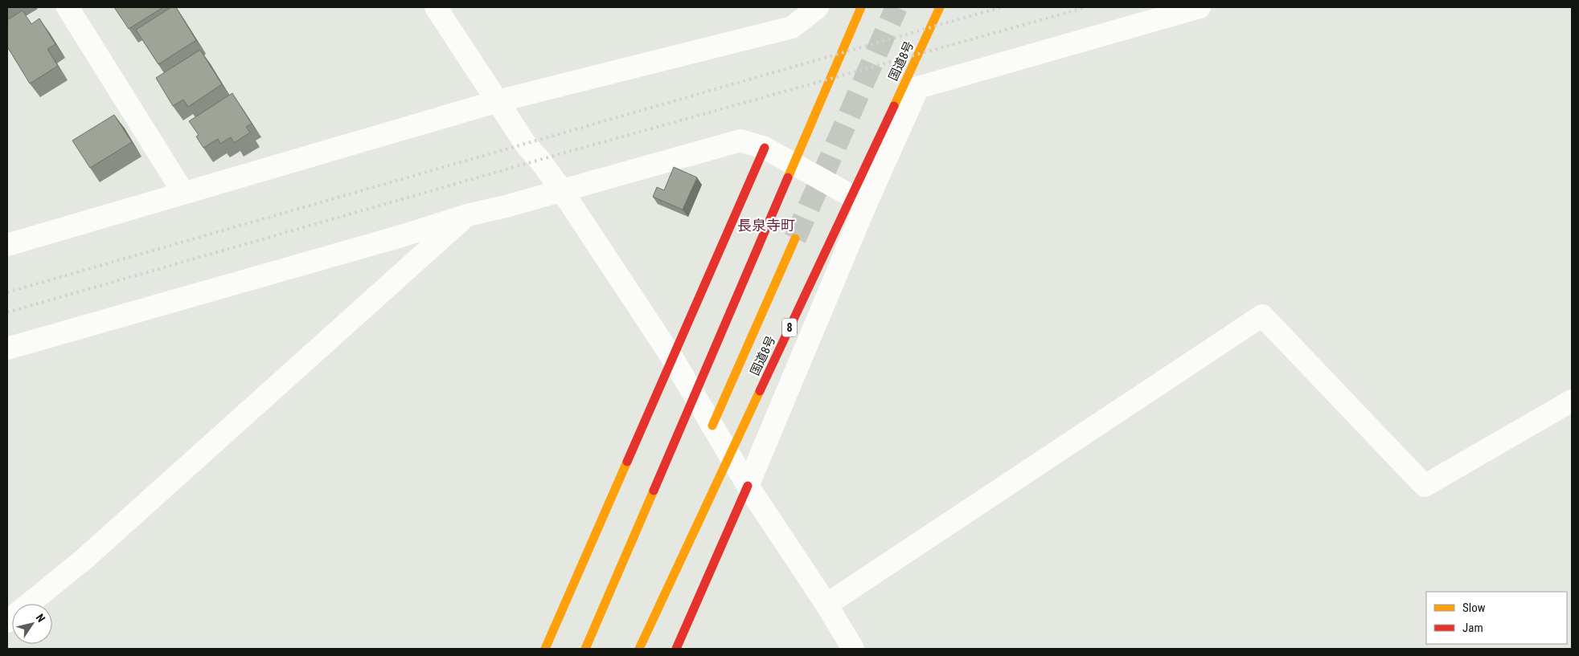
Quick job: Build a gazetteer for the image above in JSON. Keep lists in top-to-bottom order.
{
  "streets": {
    "main road": ["国道8号", "8"]
  },
  "districts": ["長泉寺町"],
  "legend": ["Slow", "Jam"],
  "north": "top right"
}
